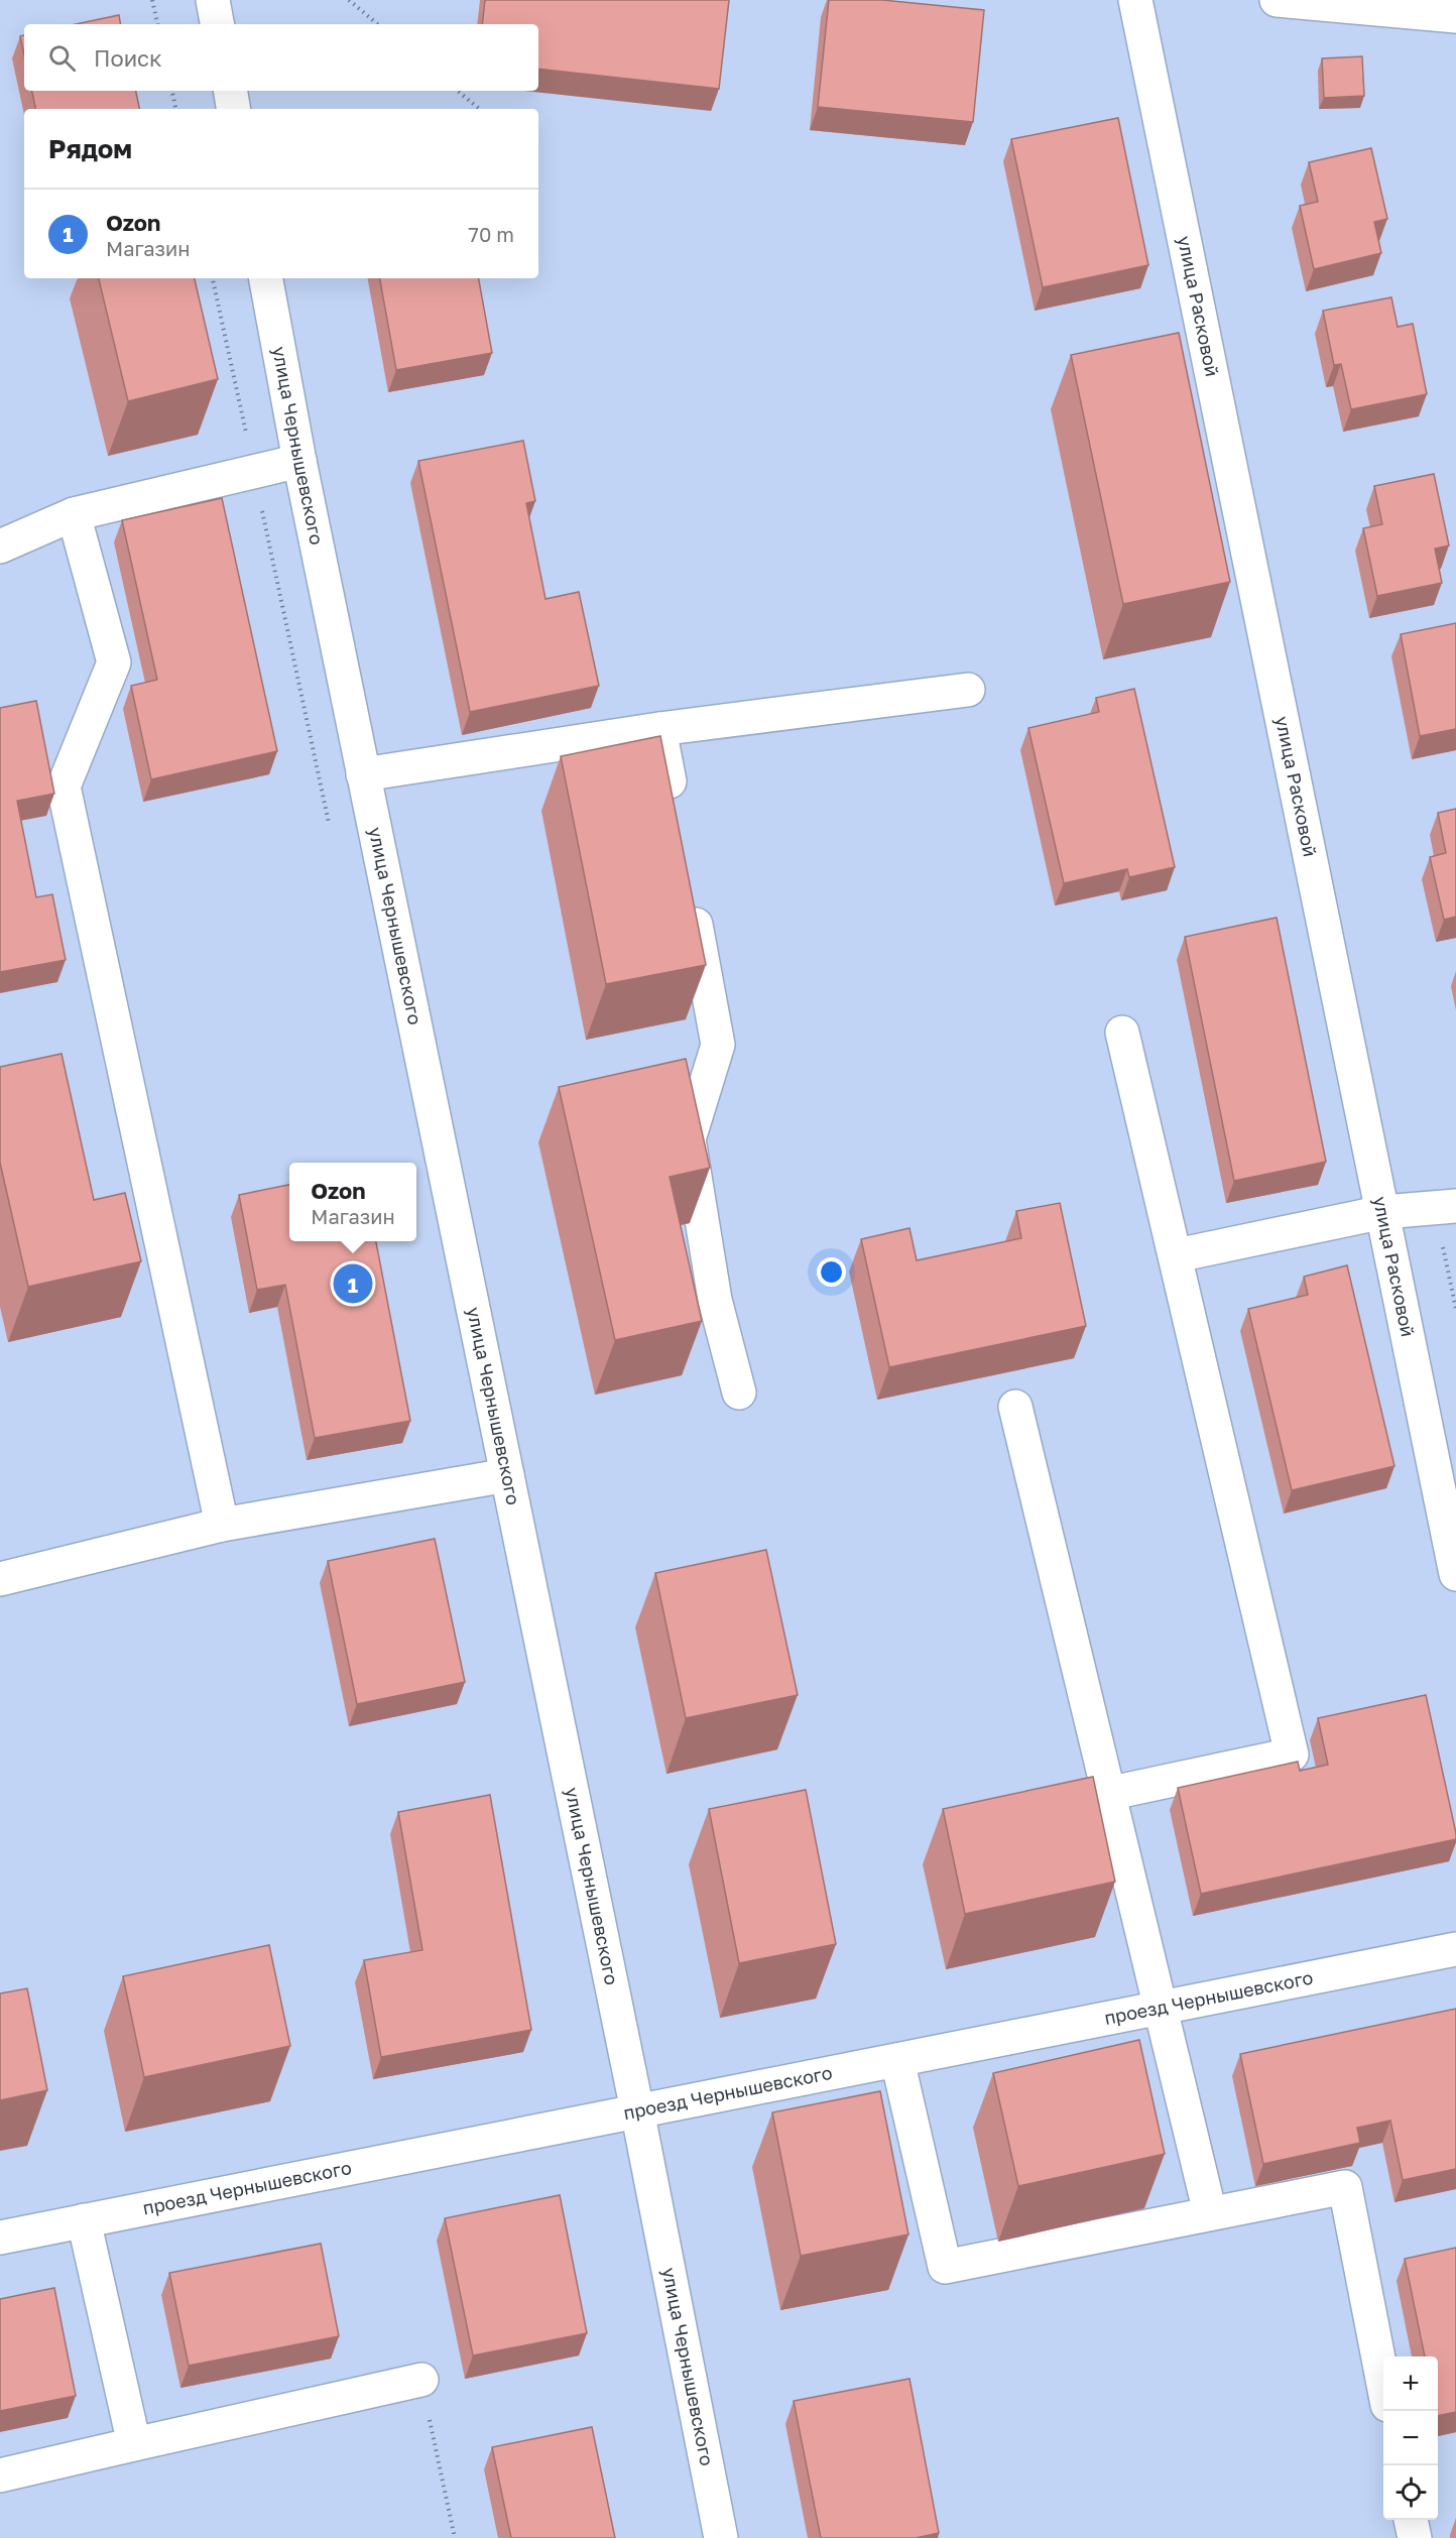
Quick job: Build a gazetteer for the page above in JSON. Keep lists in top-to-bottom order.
{
  "streets": {
    "street": ["улица Расковой", "улица Чернышевского", "проезд Чернышевского"]
  },
  "crossings": [
    ["улица Чернышевского", "проезд Чернышевского"]
  ],
  "page": {
    "search": "Поиск",
    "heading": "Рядом",
    "list": [
      {
        "mark": "1",
        "name": "Ozon",
        "note": "Магазин",
        "value": "70 m"
      }
    ],
    "popup": ["Ozon", "Магазин"],
    "pins": "1",
    "map_buttons": ["+", "−"]
  }
}
